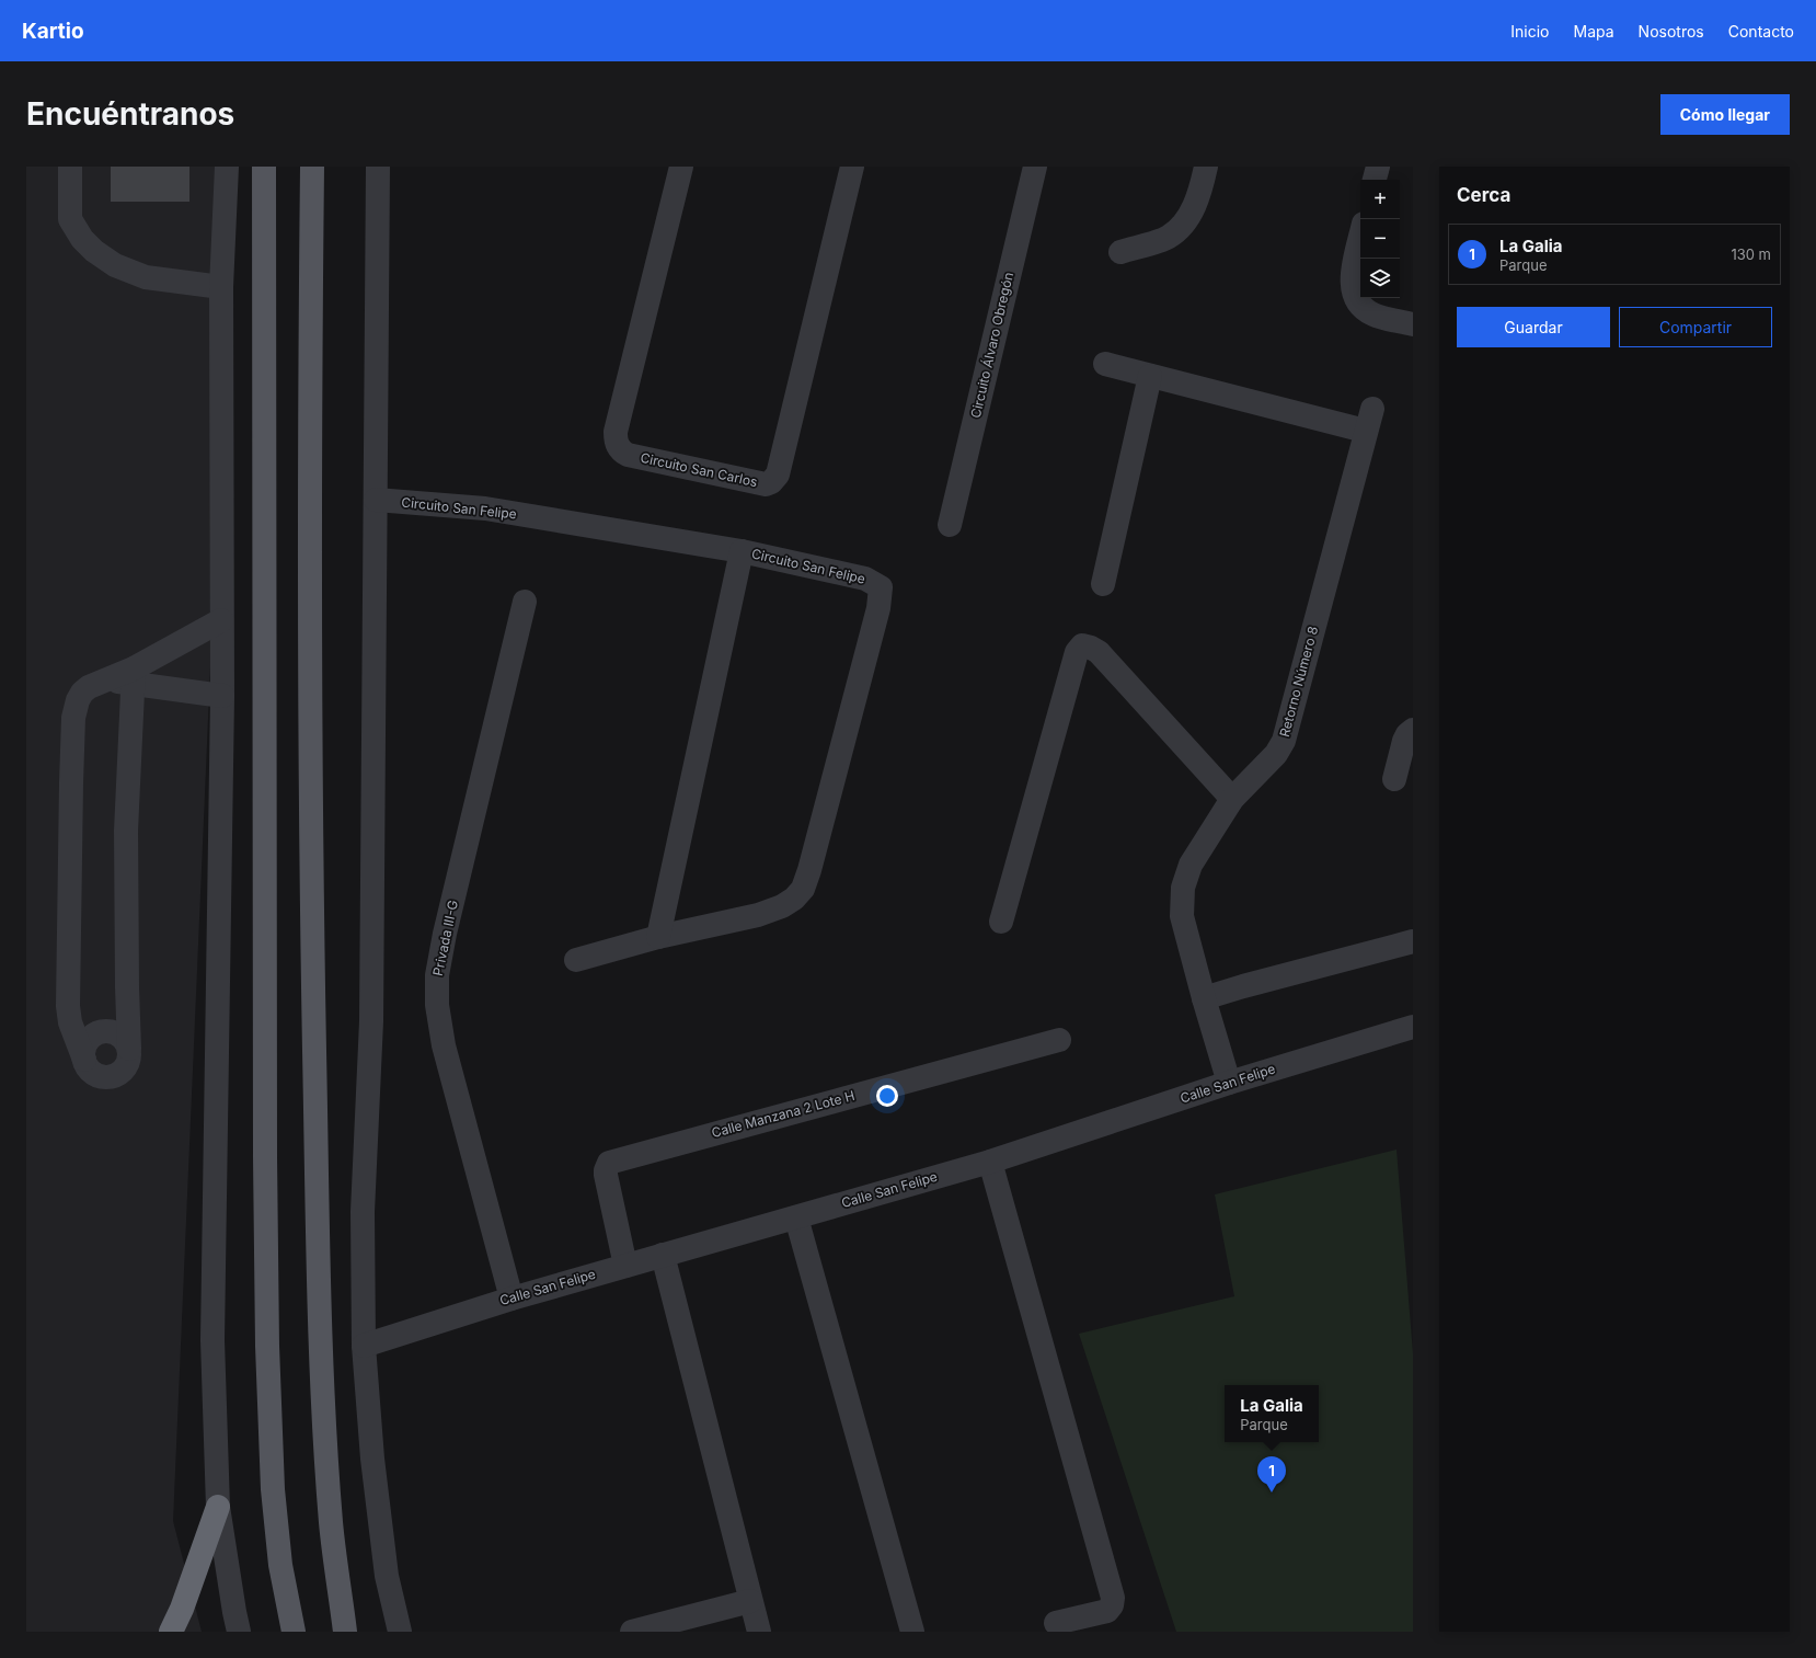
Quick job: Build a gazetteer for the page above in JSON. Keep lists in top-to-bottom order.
{
  "streets": {
    "street": [
      "Circuito Álvaro Obregón",
      "Circuito San Carlos",
      "Circuito San Felipe",
      "Retorno Número 8",
      "Privada III-G",
      "Calle San Felipe",
      "Calle Manzana 2 Lote H"
    ]
  },
  "crossings": [
    ["Retorno Número 8", "Calle San Felipe"],
    ["Privada III-G", "Calle San Felipe"],
    ["Calle San Felipe", "Calle Manzana 2 Lote H"]
  ],
  "page": {
    "header": "Kartio",
    "nav": [
      "Inicio",
      "Mapa",
      "Nosotros",
      "Contacto"
    ],
    "buttons": [
      "Cómo llegar",
      ["Guardar", "Compartir"]
    ],
    "title": "Encuéntranos",
    "heading": "Cerca",
    "map_buttons": ["+", "−"],
    "list": [
      {
        "mark": "1",
        "name": "La Galia",
        "note": "Parque",
        "value": "130 m"
      }
    ],
    "popup": ["La Galia", "Parque"],
    "pins": "1"
  }
}
